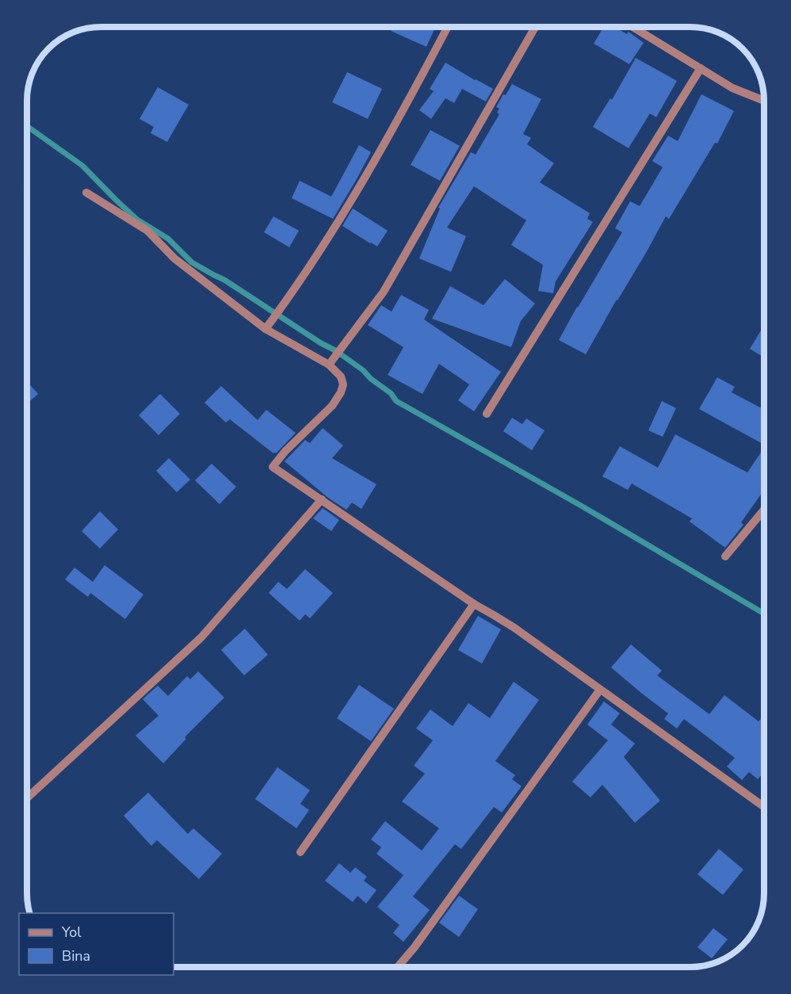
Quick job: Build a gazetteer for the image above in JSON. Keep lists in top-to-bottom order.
{
  "legend": ["Yol", "Bina"]
}
